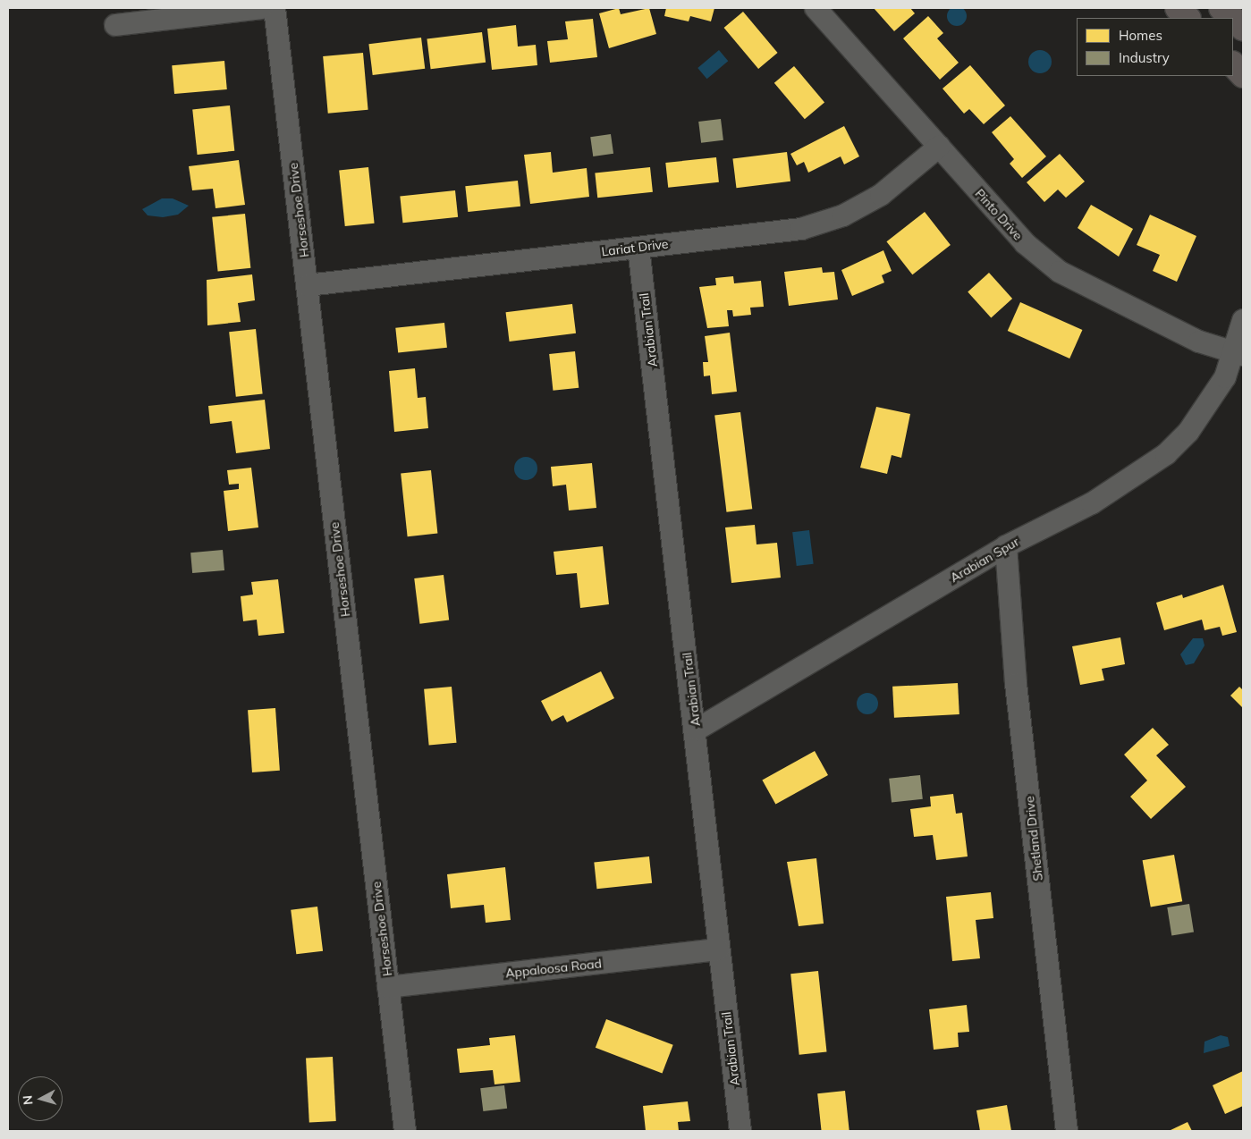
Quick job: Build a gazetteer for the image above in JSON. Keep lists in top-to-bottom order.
{
  "streets": {
    "street": [
      "Horseshoe Drive",
      "Pinto Drive",
      "Lariat Drive",
      "Arabian Trail",
      "Arabian Spur",
      "Shetland Drive",
      "Appaloosa Road"
    ]
  },
  "crossings": [
    ["Horseshoe Drive", "Lariat Drive"],
    ["Horseshoe Drive", "Appaloosa Road"],
    ["Pinto Drive", "Lariat Drive"],
    ["Pinto Drive", "Arabian Spur"],
    ["Lariat Drive", "Arabian Trail"],
    ["Arabian Trail", "Arabian Spur"],
    ["Arabian Trail", "Appaloosa Road"],
    ["Arabian Spur", "Shetland Drive"]
  ],
  "legend": ["Homes", "Industry"],
  "north": "left"
}
